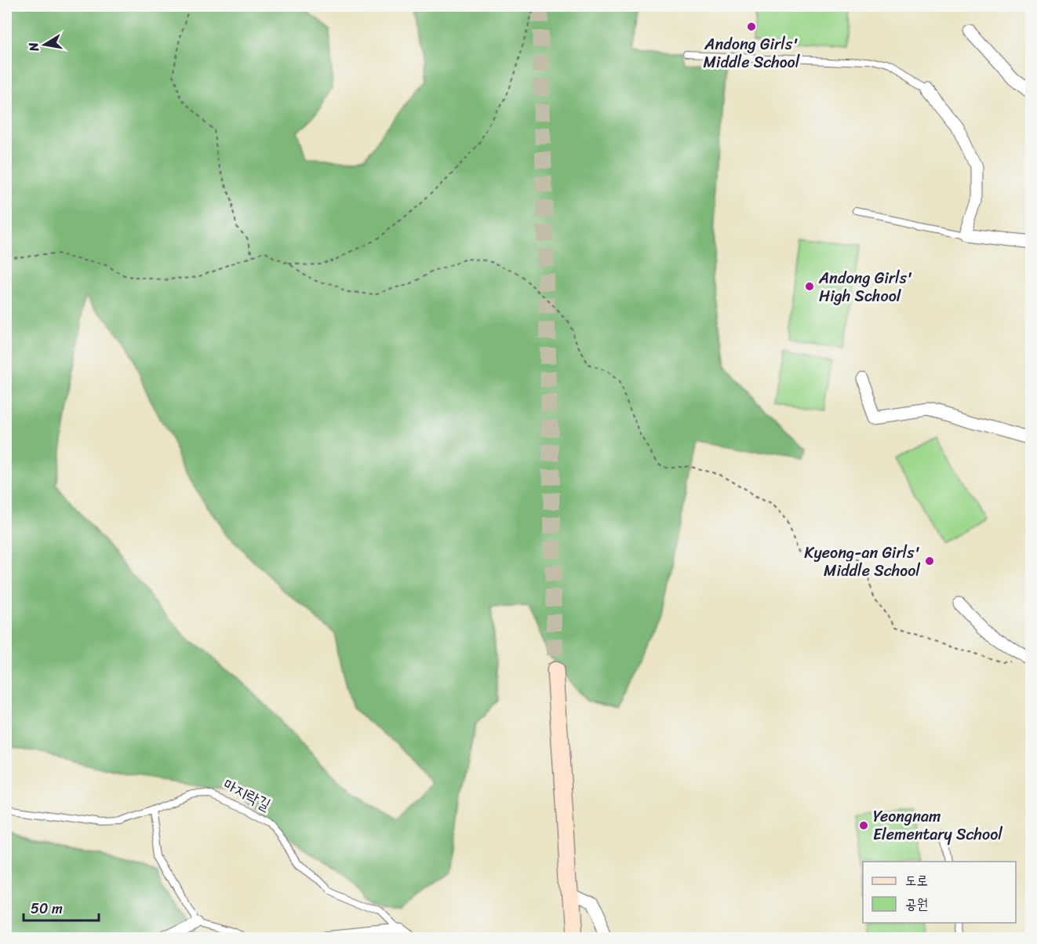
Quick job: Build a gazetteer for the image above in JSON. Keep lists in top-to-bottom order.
{
  "streets": {
    "lane": ["마지락길"]
  },
  "places": [
    "Andong Girls' Middle School",
    "Andong Girls' High School",
    "Kyeong-an Girls' Middle School",
    "Yeongnam Elementary School"
  ],
  "legend": ["도로", "공원"],
  "scale_bar": "50 m",
  "north": "left"
}
